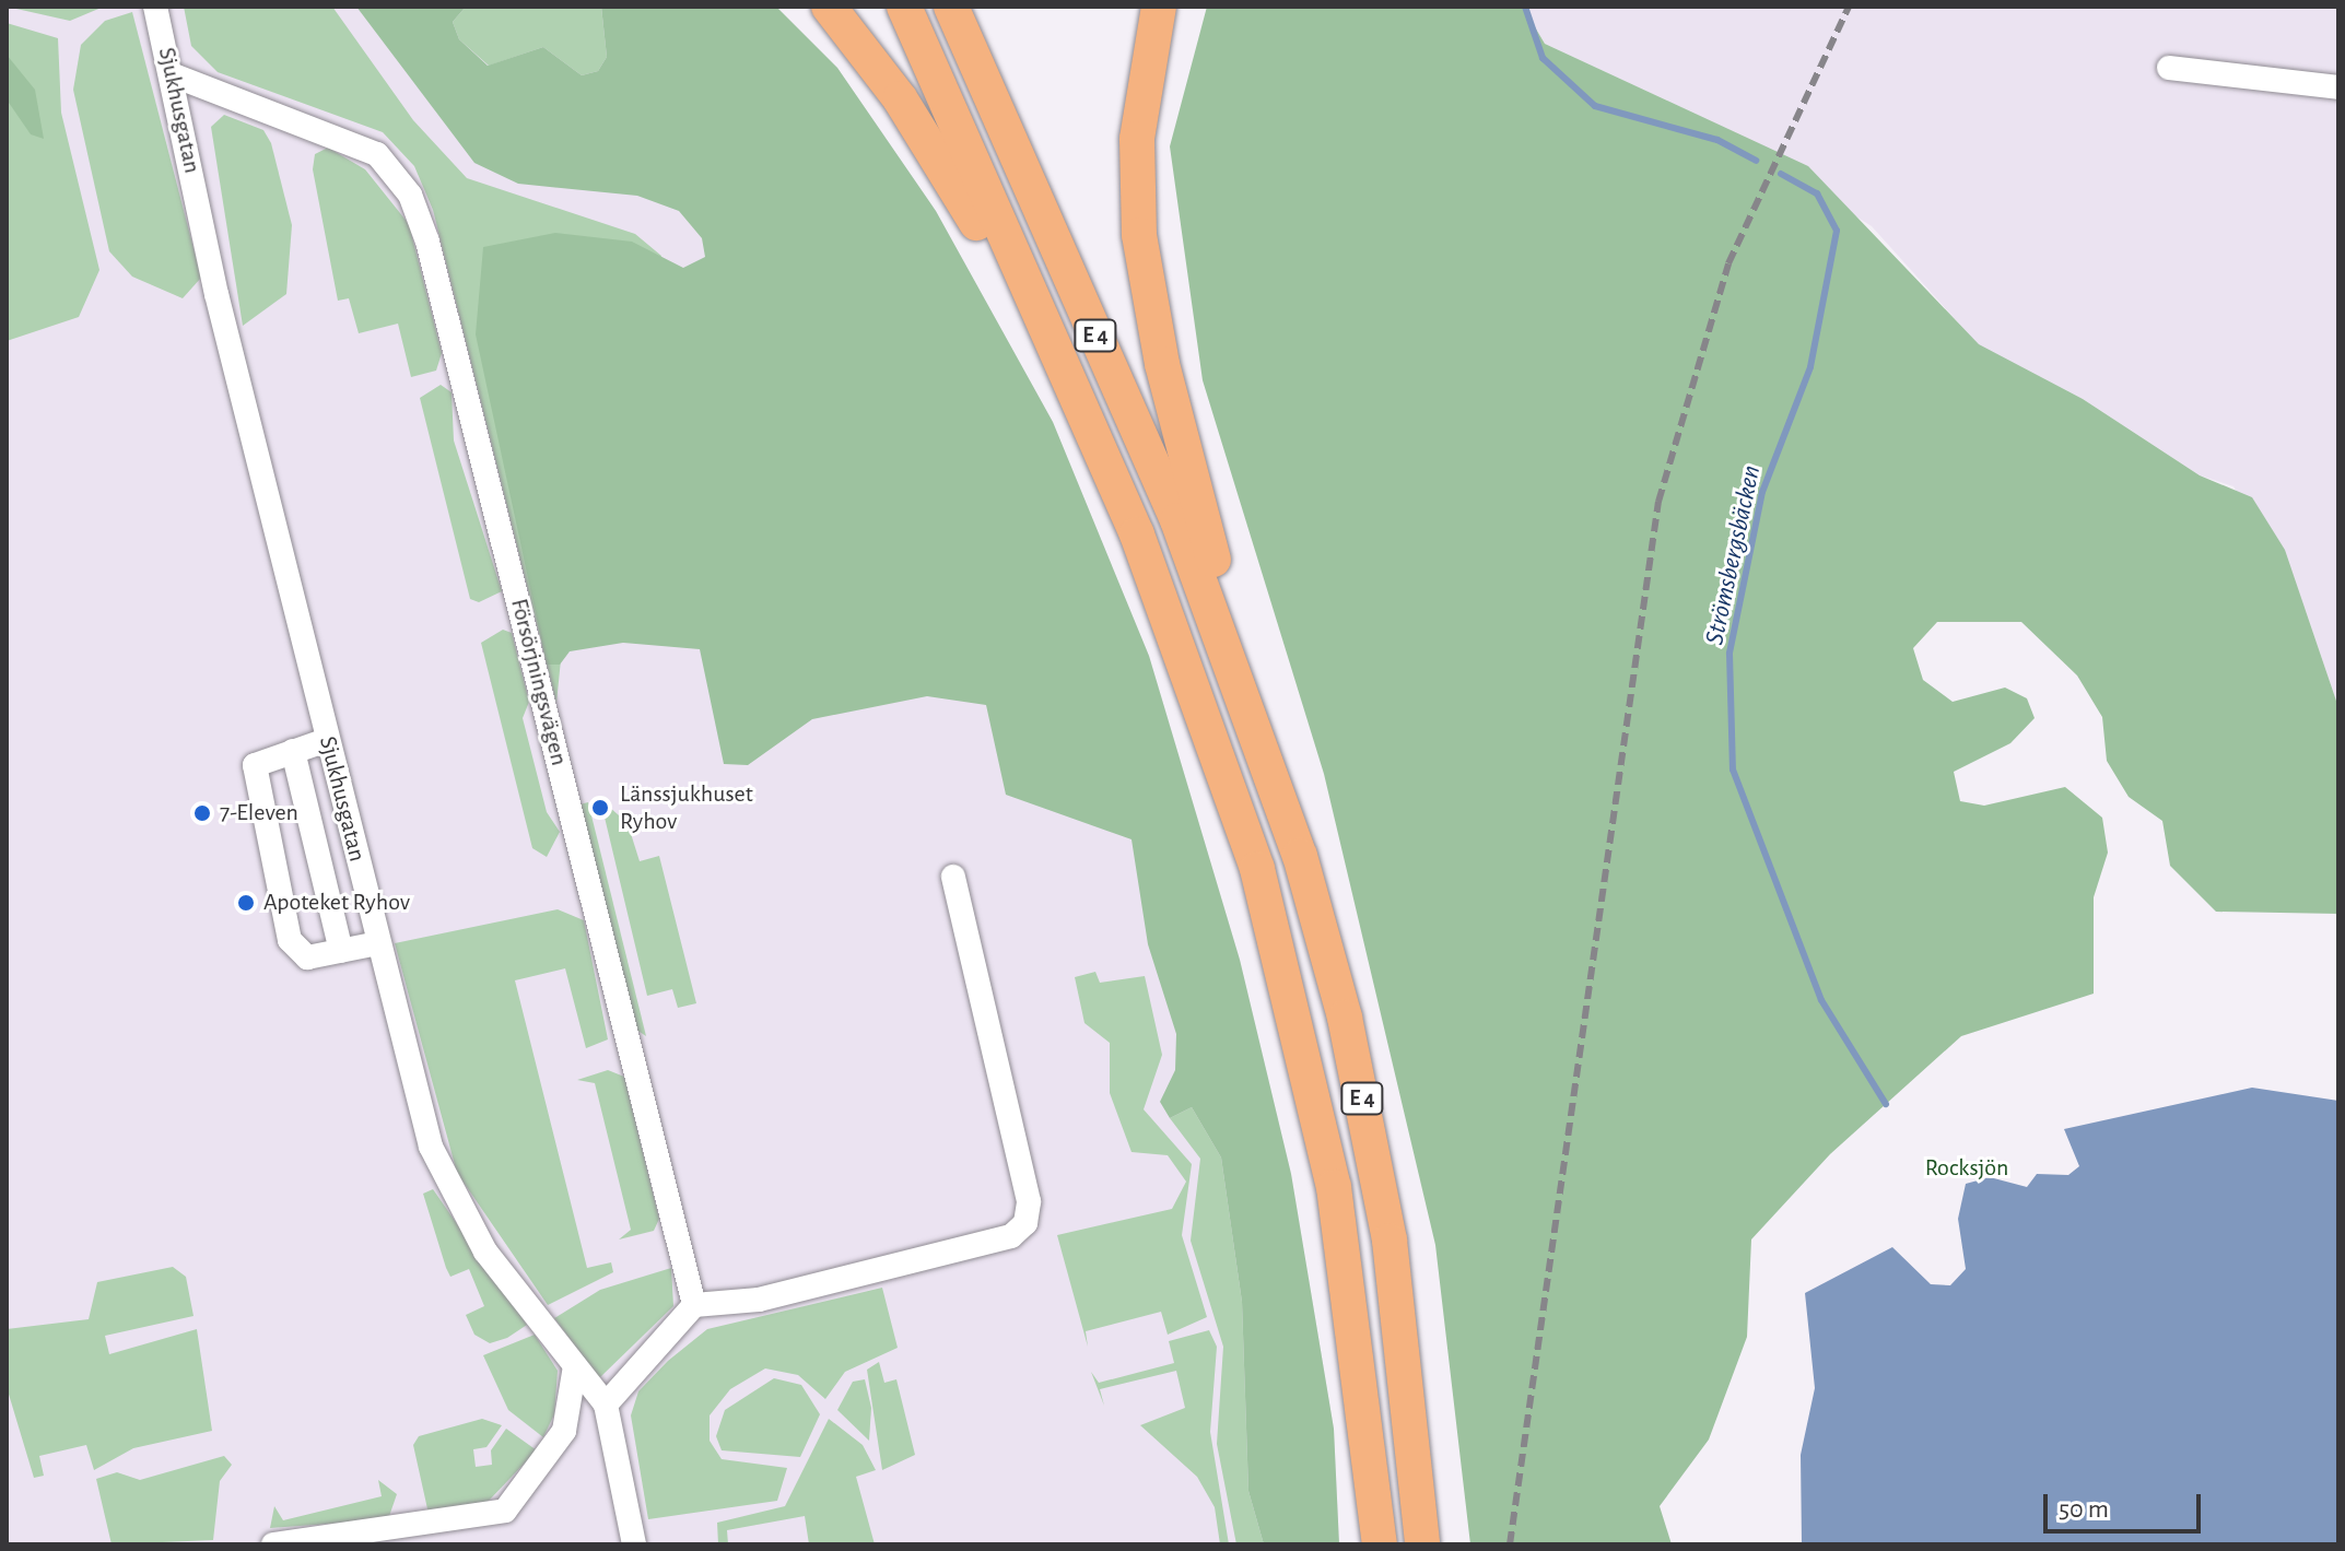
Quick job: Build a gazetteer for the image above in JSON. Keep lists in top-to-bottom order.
{
  "streets": {
    "highway": ["E 4"],
    "street": ["Sjukhusgatan", "Försörjningsvägen"]
  },
  "crossings": [
    ["Sjukhusgatan", "Försörjningsvägen"]
  ],
  "water": ["Strömsbergsbäcken"],
  "parks": ["Rocksjön"],
  "places": ["Länssjukhuset Ryhov", "7-Eleven", "Apoteket Ryhov"],
  "scale_bar": "50 m"
}
